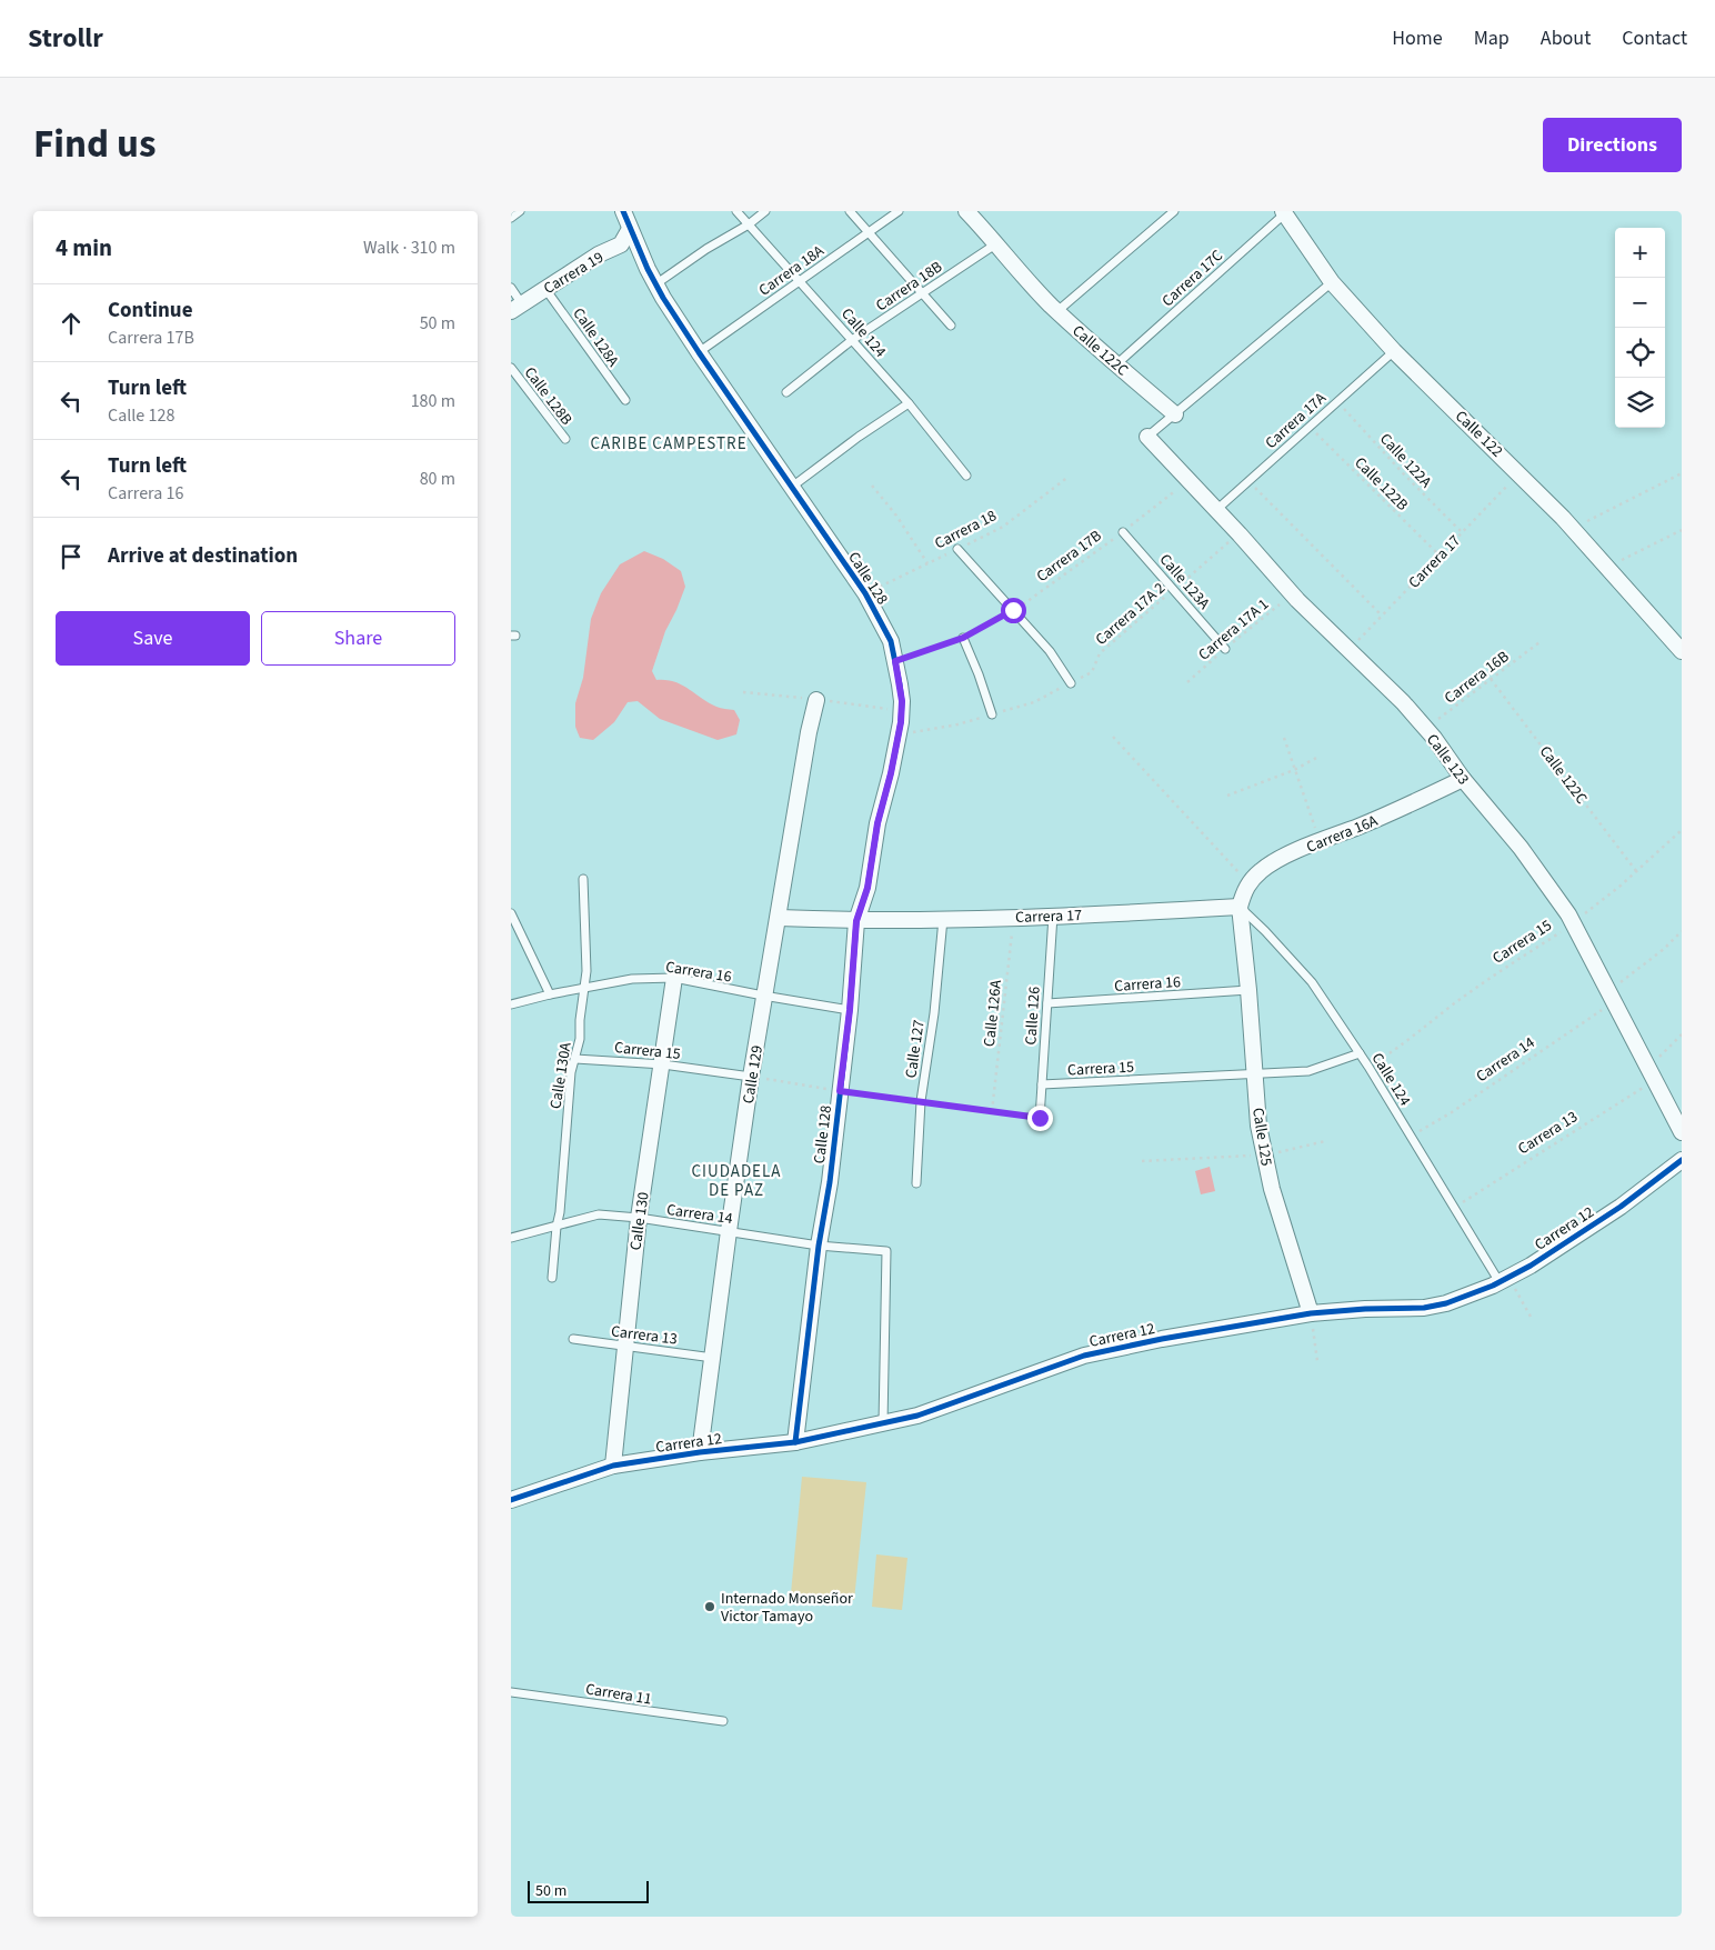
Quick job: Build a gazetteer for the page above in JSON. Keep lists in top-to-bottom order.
{
  "streets": {
    "street": [
      "Carrera 19",
      "Calle 122C",
      "Calle 122",
      "Carrera 17",
      "Calle 128",
      "Calle 123",
      "Carrera 16A",
      "Calle 129",
      "Calle 125",
      "Calle 130",
      "Carrera 12"
    ],
    "lane": [
      "Carrera 18A",
      "Carrera 17C",
      "Carrera 18B",
      "Calle 124",
      "Calle 128A",
      "Calle 128B",
      "Carrera 17A",
      "Calle 123A",
      "Carrera 15",
      "Carrera 16",
      "Calle 126",
      "Calle 127",
      "Carrera 14",
      "Calle 130A",
      "Carrera 13",
      "Carrera 11"
    ],
    "path": [
      "Calle 122A",
      "Calle 122B",
      "Carrera 18",
      "Carrera 17B",
      "Carrera 17A 2",
      "Carrera 17A 1",
      "Carrera 16B",
      "Calle 126A"
    ]
  },
  "crossings": [
    ["Carrera 18A", "Calle 124"],
    ["Carrera 18A", "Calle 128"],
    ["Carrera 19", "Calle 128A"],
    ["Carrera 19", "Calle 128"],
    ["Carrera 17C", "Calle 122C"],
    ["Carrera 17C", "Calle 122"],
    ["Carrera 18B", "Calle 124"],
    ["Carrera 18B", "Calle 122C"],
    ["Calle 124", "Carrera 17"],
    ["Calle 124", "Carrera 16A"],
    ["Calle 124", "Carrera 15"],
    ["Calle 124", "Carrera 14"],
    ["Calle 124", "Carrera 13"],
    ["Calle 124", "Calle 125"],
    ["Calle 124", "Carrera 12"],
    ["Calle 122C", "Carrera 16B"],
    ["Calle 122C", "Carrera 15"],
    ["Carrera 17A", "Calle 122"],
    ["Carrera 17A", "Calle 122A"],
    ["Carrera 17A", "Calle 122B"],
    ["Carrera 17A", "Calle 123"],
    ["Calle 122", "Carrera 17"],
    ["Calle 122A", "Carrera 17"],
    ["Calle 122B", "Carrera 17"],
    ["Carrera 18", "Calle 128"],
    ["Carrera 17B", "Calle 128"],
    ["Carrera 17B", "Calle 123A"],
    ["Carrera 17B", "Calle 123"],
    ["Carrera 17", "Calle 128"],
    ["Carrera 17", "Calle 123"],
    ["Carrera 17", "Carrera 16A"],
    ["Carrera 17", "Calle 126A"],
    ["Carrera 17", "Calle 126"],
    ["Carrera 17", "Calle 127"],
    ["Carrera 17", "Calle 129"],
    ["Carrera 17", "Calle 125"],
    ["Calle 128", "Carrera 16"],
    ["Calle 128", "Carrera 14"],
    ["Calle 128", "Carrera 12"],
    ["Calle 123A", "Carrera 17A 2"],
    ["Calle 123A", "Carrera 17A 1"],
    ["Carrera 17A 2", "Calle 123"],
    ["Carrera 17A 1", "Calle 123"],
    ["Carrera 16B", "Calle 123"],
    ["Calle 123", "Carrera 16A"],
    ["Calle 123", "Carrera 15"],
    ["Calle 123", "Carrera 14"],
    ["Calle 123", "Carrera 13"],
    ["Carrera 16A", "Calle 125"],
    ["Carrera 15", "Calle 126"],
    ["Carrera 15", "Calle 129"],
    ["Carrera 15", "Calle 130A"],
    ["Carrera 15", "Calle 125"],
    ["Carrera 15", "Calle 130"],
    ["Carrera 16", "Calle 126"],
    ["Carrera 16", "Calle 129"],
    ["Carrera 16", "Calle 130A"],
    ["Carrera 16", "Calle 125"],
    ["Carrera 16", "Calle 130"],
    ["Carrera 14", "Calle 129"],
    ["Carrera 14", "Calle 130A"],
    ["Carrera 14", "Calle 130"],
    ["Carrera 14", "Carrera 12"],
    ["Calle 129", "Carrera 13"],
    ["Calle 129", "Carrera 12"],
    ["Carrera 13", "Calle 130"],
    ["Calle 125", "Carrera 12"],
    ["Calle 130", "Carrera 12"]
  ],
  "districts": ["CARIBE CAMPESTRE", "CIUDADELA DE PAZ"],
  "places": ["Internado Monseñor Victor Tamayo"],
  "scale_bar": "50 m",
  "page": {
    "header": "Strollr",
    "nav": [
      "Home",
      "Map",
      "About",
      "Contact"
    ],
    "title": "Find us",
    "buttons": [
      "Directions",
      ["Save", "Share"]
    ],
    "heading": ["4 min", "Walk · 310 m"],
    "map_buttons": ["+", "−"],
    "list": [
      ["Continue", "Carrera 17B", "50 m"],
      ["Turn left", "Calle 128", "180 m"],
      ["Turn left", "Carrera 16", "80 m"],
      "Arrive at destination"
    ],
    "scale": "50 m"
  }
}
